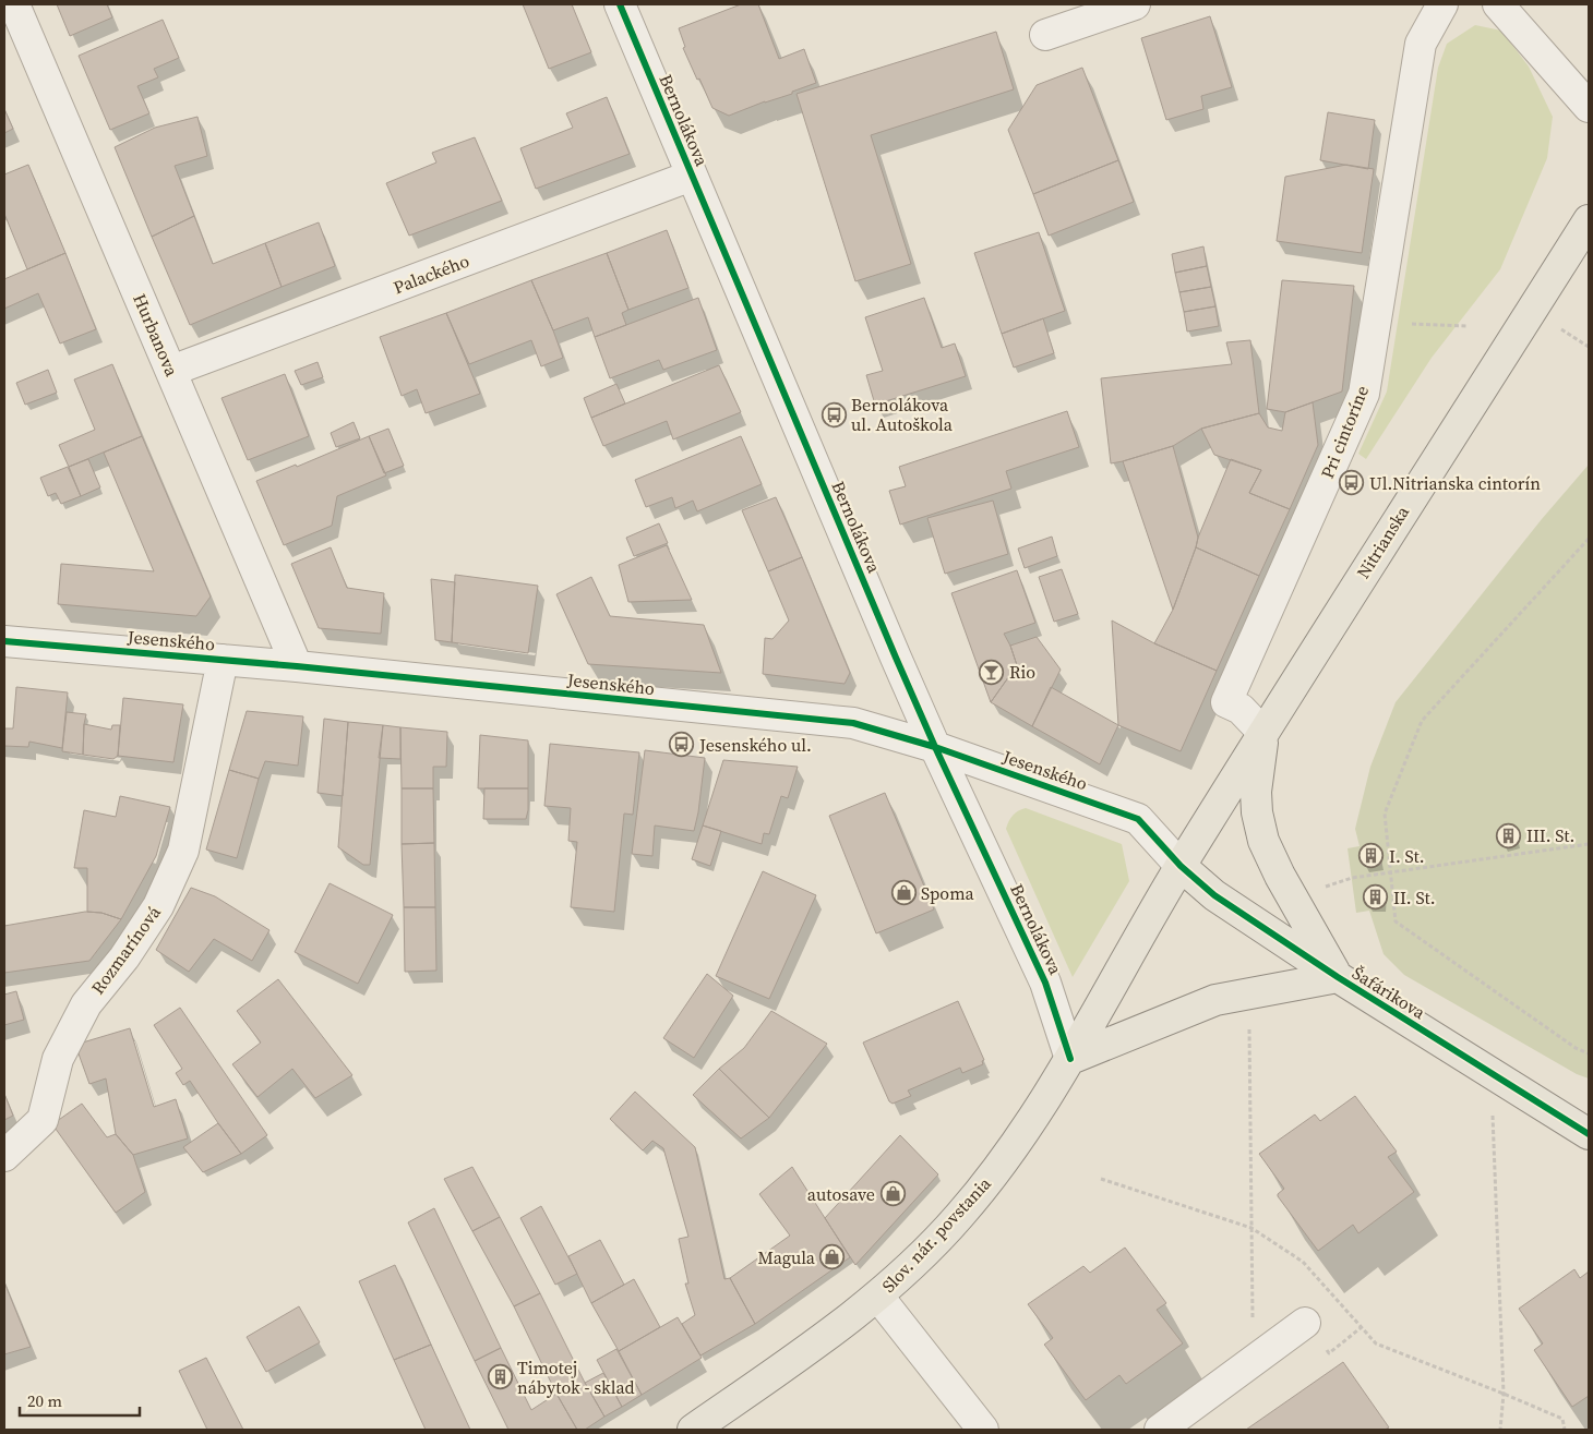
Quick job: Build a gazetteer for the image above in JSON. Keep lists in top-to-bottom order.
{
  "streets": {
    "main road": ["Nitrianska", "Šafárikova", "Slov. nár. povstania"],
    "street": [
      "Bernolákova",
      "Palackého",
      "Hurbanova",
      "Pri cintoríne",
      "Jesenského",
      "Rozmarínová"
    ]
  },
  "crossings": [
    ["Bernolákova", "Palackého"],
    ["Bernolákova", "Jesenského"],
    ["Bernolákova", "Slov. nár. povstania"],
    ["Palackého", "Hurbanova"],
    ["Hurbanova", "Jesenského"],
    ["Pri cintoríne", "Nitrianska"],
    ["Nitrianska", "Jesenského"],
    ["Nitrianska", "Šafárikova"],
    ["Nitrianska", "Slov. nár. povstania"],
    ["Jesenského", "Rozmarínová"],
    ["Jesenského", "Šafárikova"],
    ["Jesenského", "Slov. nár. povstania"],
    ["Šafárikova", "Slov. nár. povstania"]
  ],
  "places": {
    "bus stop": ["Bernolákova ul. Autoškola", "Ul.Nitrianska cintorín", "Jesenského ul."],
    "bar": ["Rio"],
    "building": [
      "III. St.",
      "I. St.",
      "II. St.",
      "Timotej nábytok - sklad"
    ],
    "shop": ["Spoma", "autosave", "Magula"]
  },
  "scale_bar": "20 m"
}
